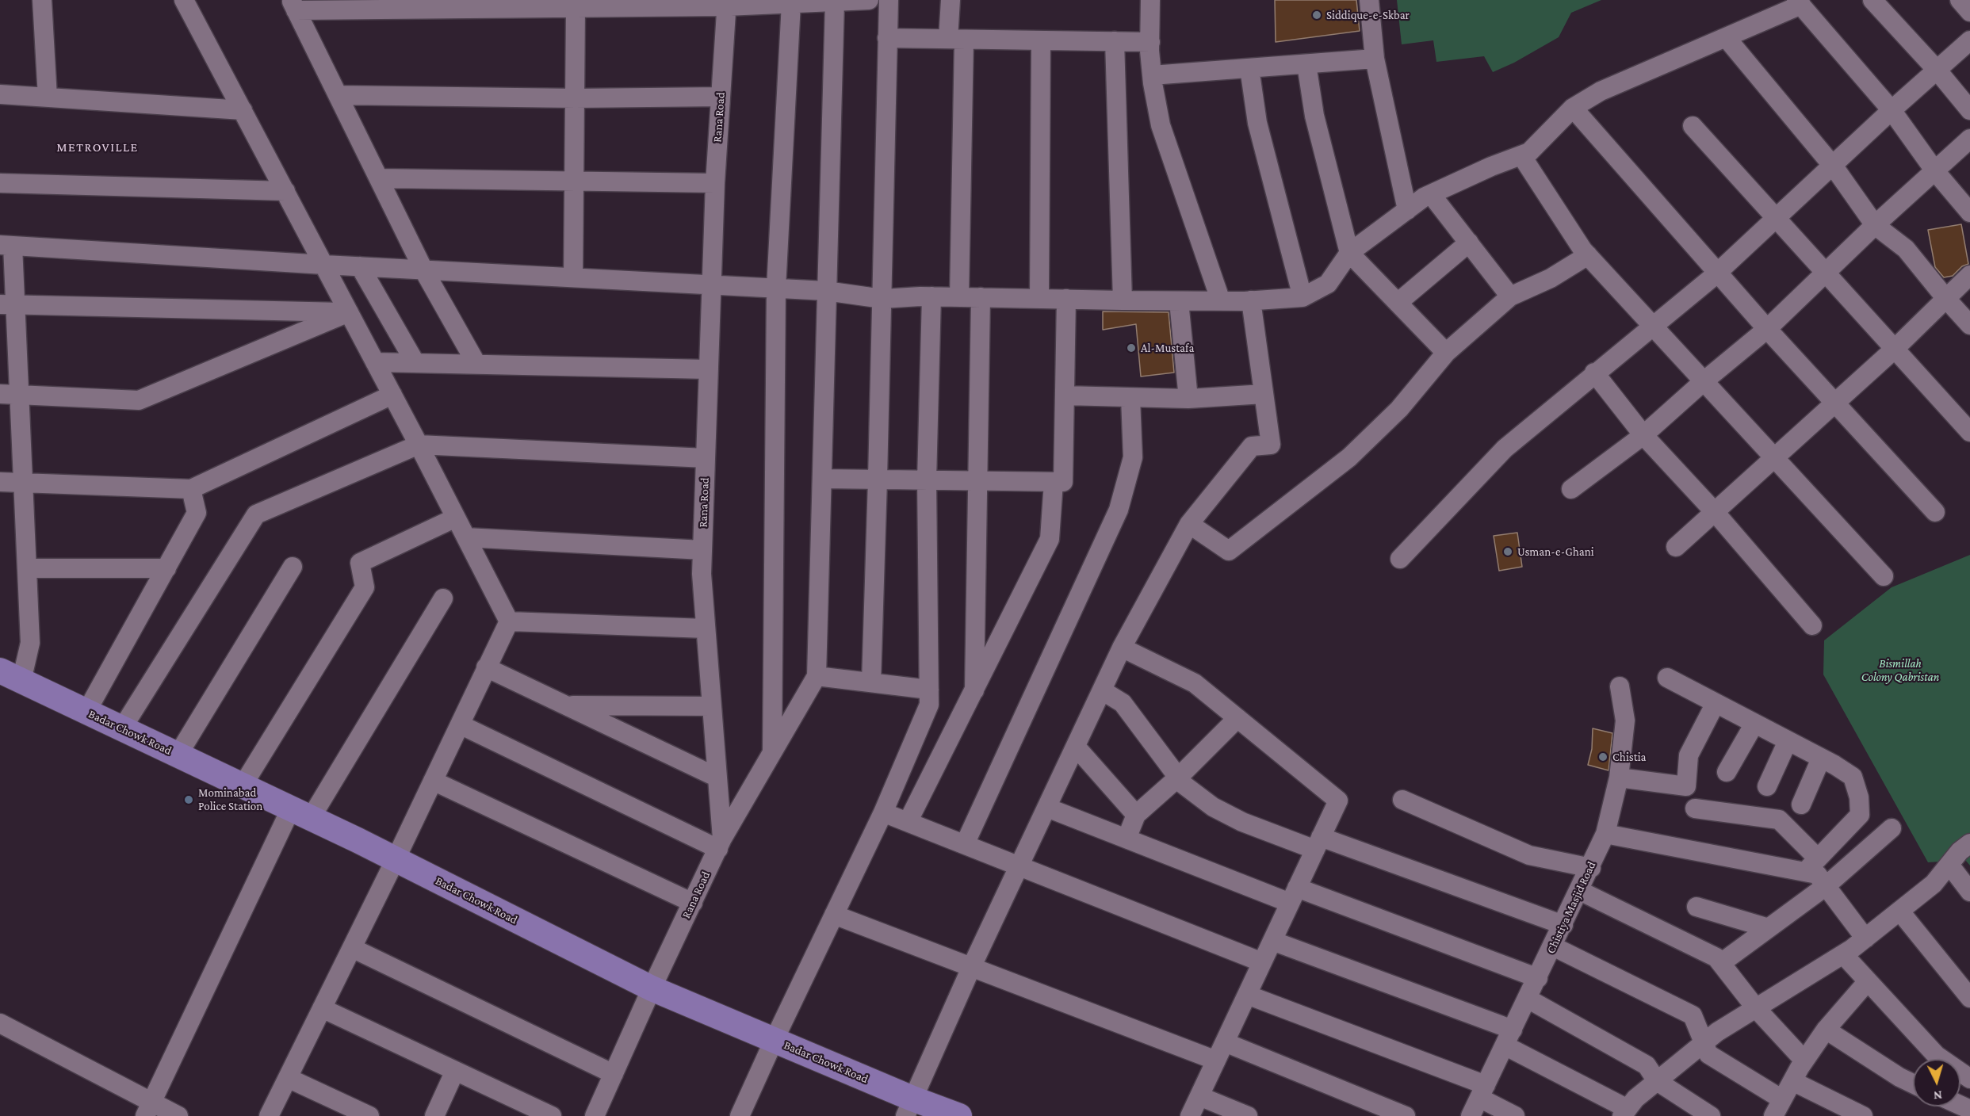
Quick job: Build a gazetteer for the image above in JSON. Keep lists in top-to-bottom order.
{
  "streets": {
    "main road": ["Badar Chowk Road"],
    "street": ["Rana Road", "Chistiya Masjid Road"]
  },
  "crossings": [
    ["Rana Road", "Badar Chowk Road"]
  ],
  "districts": ["METROVILLE"],
  "parks": ["Bismillah Colony Qabristan"],
  "places": [
    "Siddique-e-Skbar",
    "Al-Mustafa",
    "Usman-e-Ghani",
    "Chistia",
    "Mominabad Police Station"
  ],
  "north": "bottom"
}
